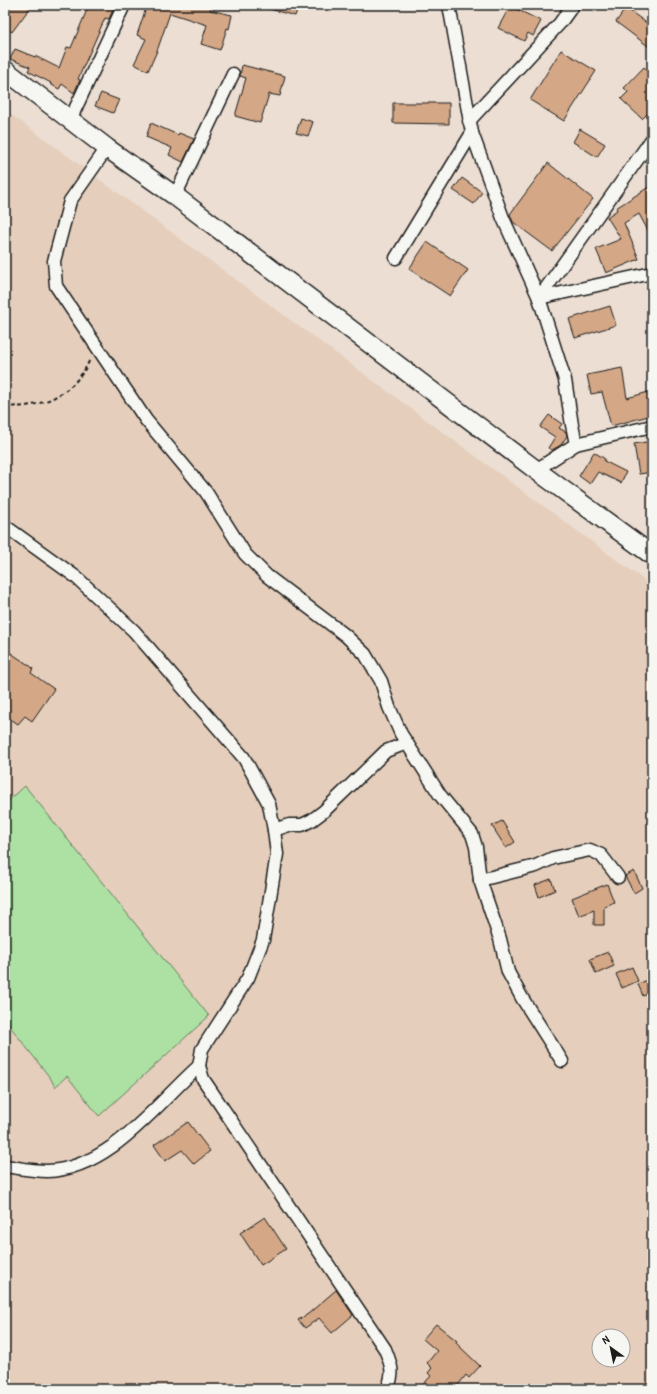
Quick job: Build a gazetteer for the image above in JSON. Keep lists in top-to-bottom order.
{
  "north": "top left"
}
